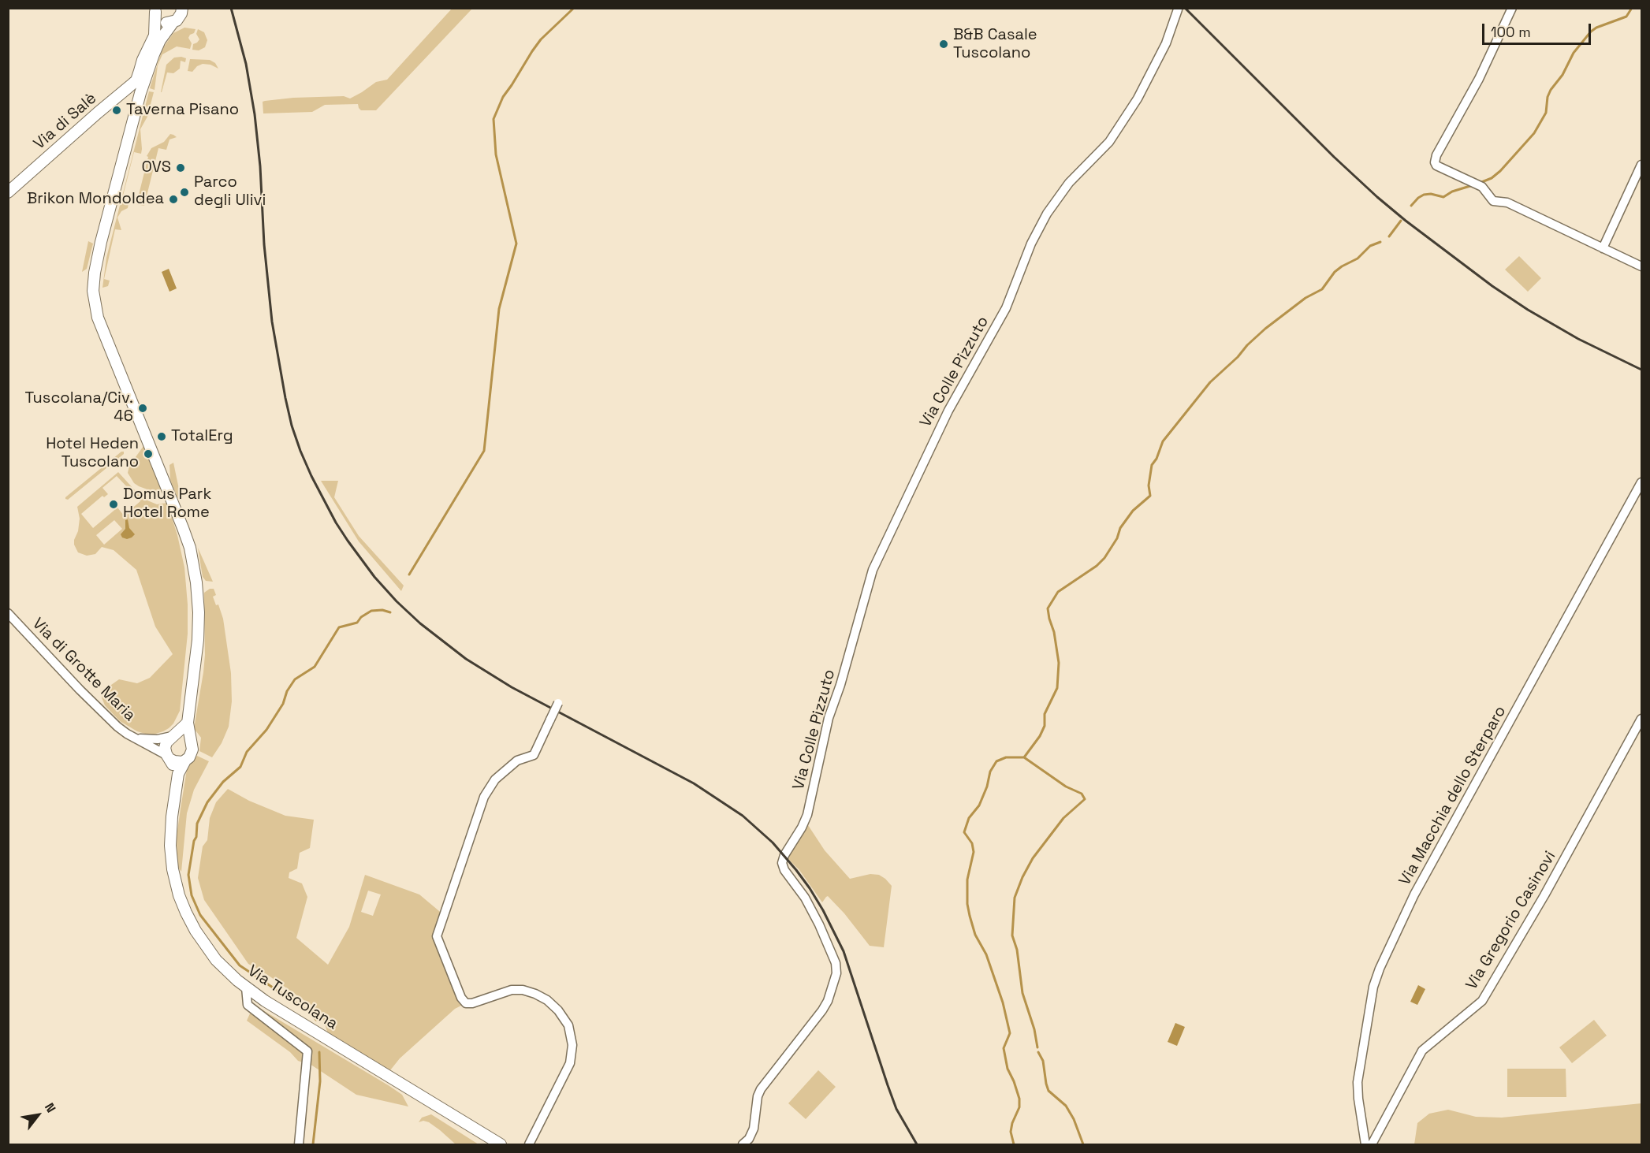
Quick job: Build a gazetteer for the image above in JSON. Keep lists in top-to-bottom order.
{
  "streets": {
    "main road": ["Via di Salè", "Via Tuscolana"],
    "street": [
      "Via Colle Pizzuto",
      "Via di Grotte Maria",
      "Via Macchia dello Sterparo",
      "Via Gregorio Casinovi"
    ]
  },
  "crossings": [
    ["Via di Grotte Maria", "Via Tuscolana"]
  ],
  "places": [
    "B&B Casale Tuscolano",
    "Taverna Pisano",
    "OVS",
    "Parco degli Ulivi",
    "Brikon MondoIdea",
    "Tuscolana/Civ. 46",
    "TotalErg",
    "Hotel Heden Tuscolano",
    "Domus Park Hotel Rome"
  ],
  "scale_bar": "100 m",
  "north": "top right"
}
